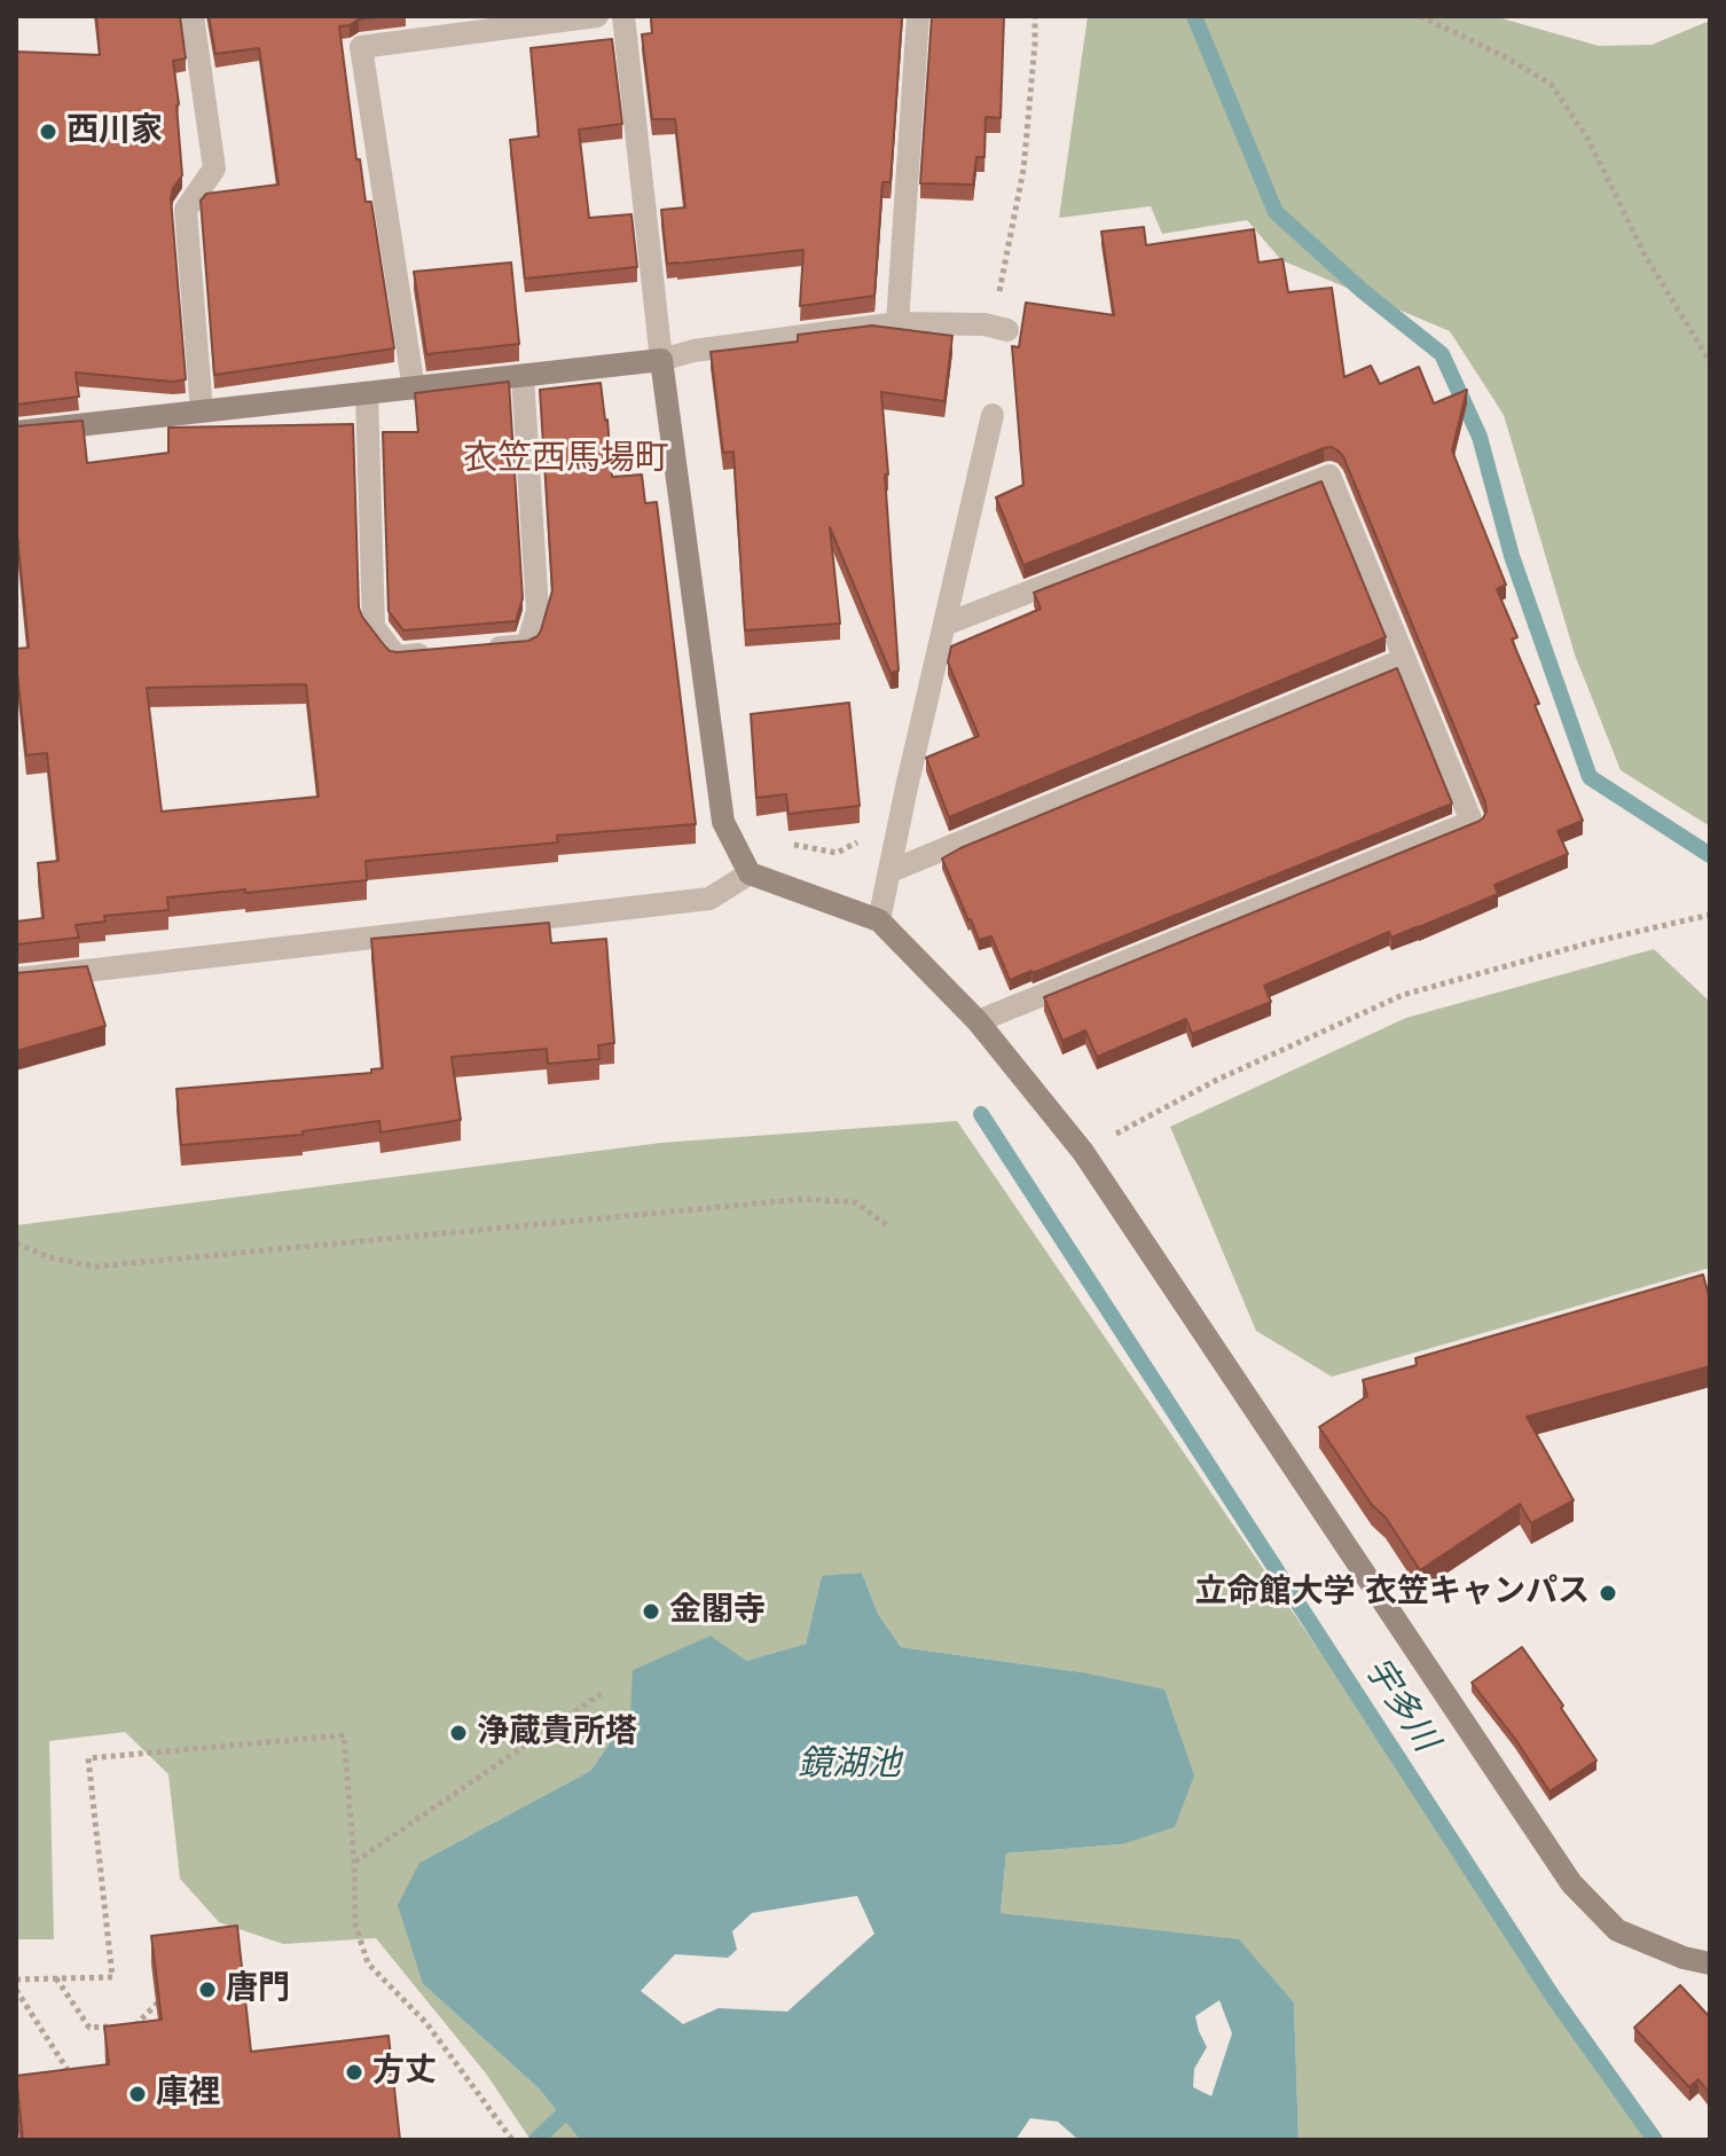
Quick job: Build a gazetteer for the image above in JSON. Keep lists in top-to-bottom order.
{
  "districts": ["衣笠西馬場町"],
  "water": ["宇多川", "鏡湖池"],
  "places": [
    "西川家",
    "立命館大学 衣笠キャンパス",
    "金閣寺",
    "浄蔵貴所塔",
    "唐門",
    "方丈",
    "庫裡"
  ]
}
